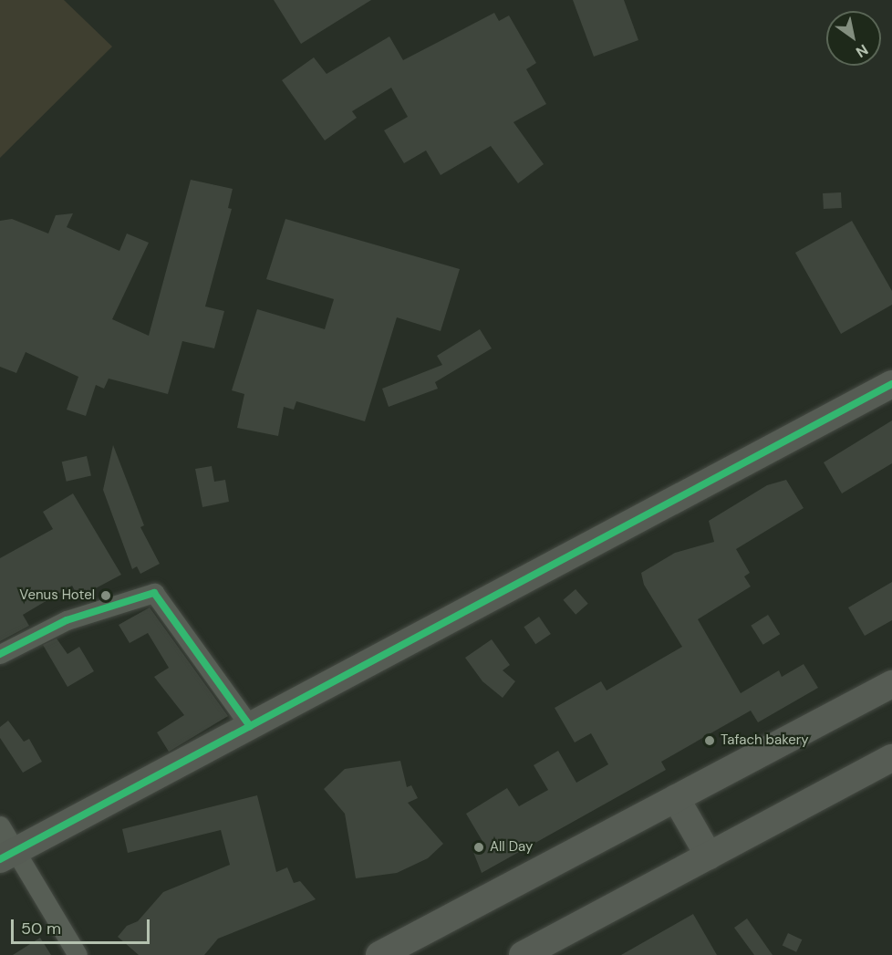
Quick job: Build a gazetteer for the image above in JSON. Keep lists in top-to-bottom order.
{
  "places": ["Venus Hotel", "Tafach bakery", "All Day"],
  "scale_bar": "50 m",
  "north": "bottom right"
}
